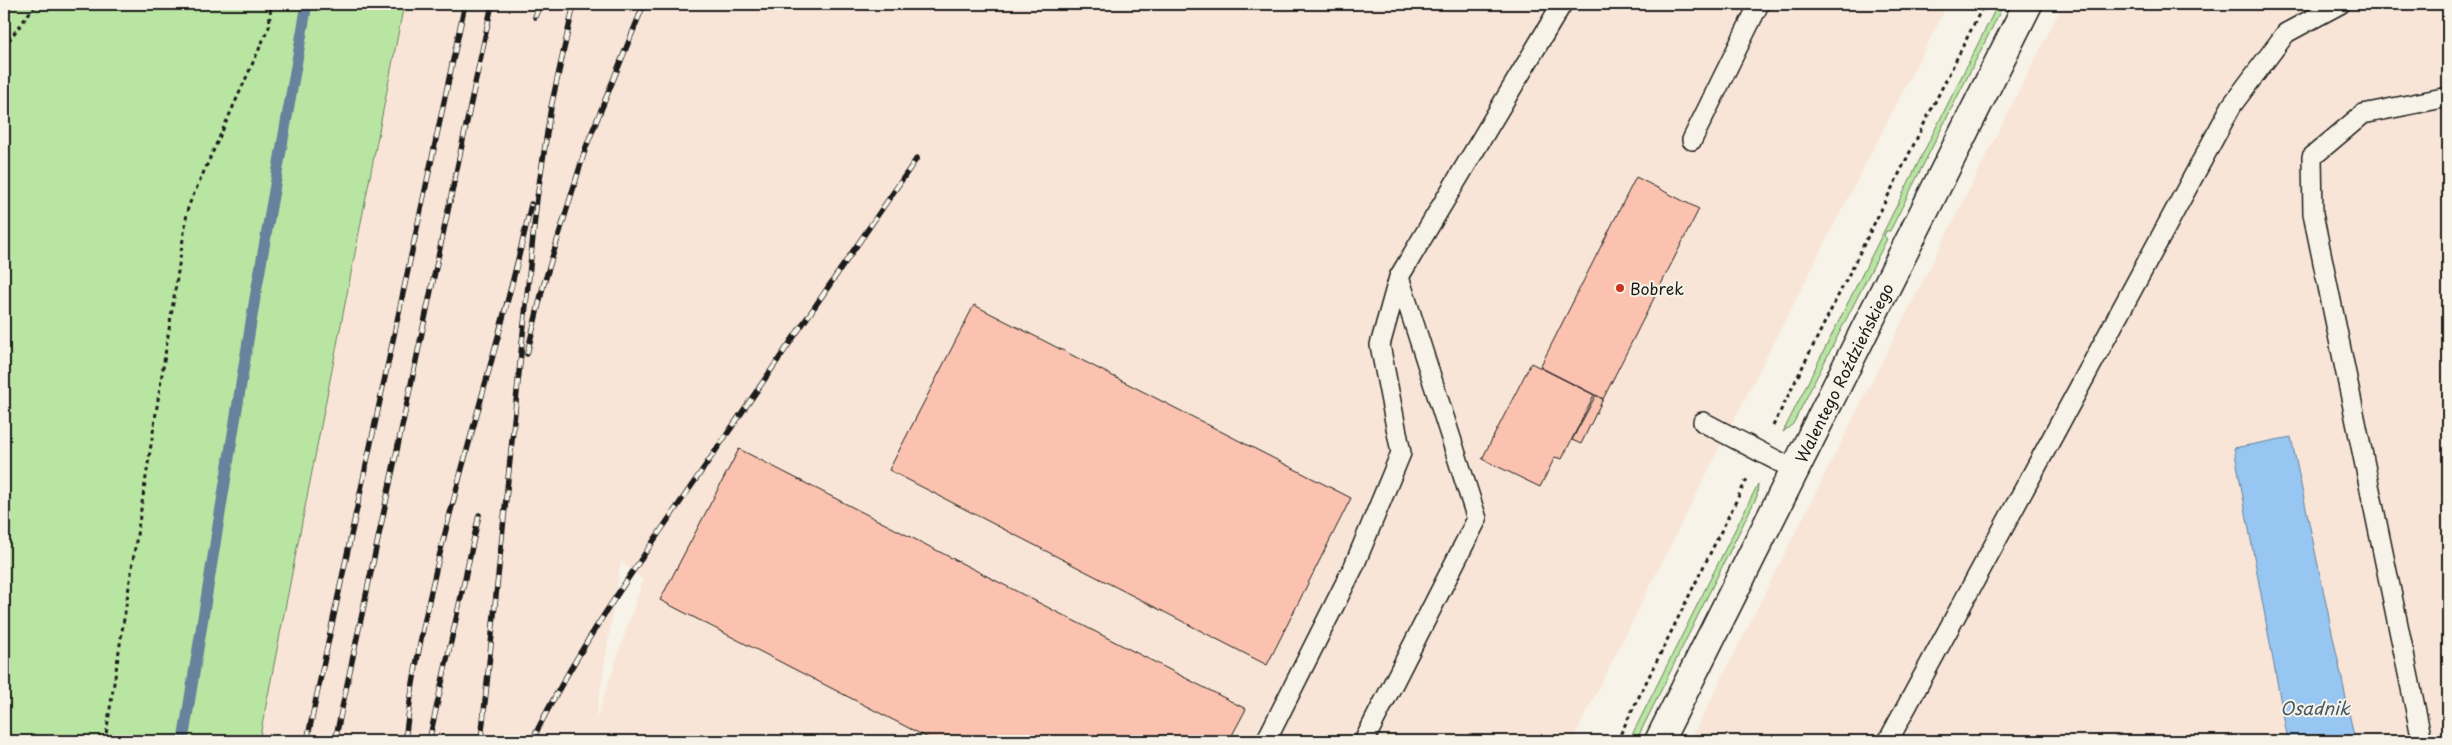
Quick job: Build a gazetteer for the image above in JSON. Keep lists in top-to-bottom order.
{
  "streets": {
    "street": ["Walentego Roździeńskiego"]
  },
  "water": ["Osadnik"],
  "places": ["Bobrek"]
}
